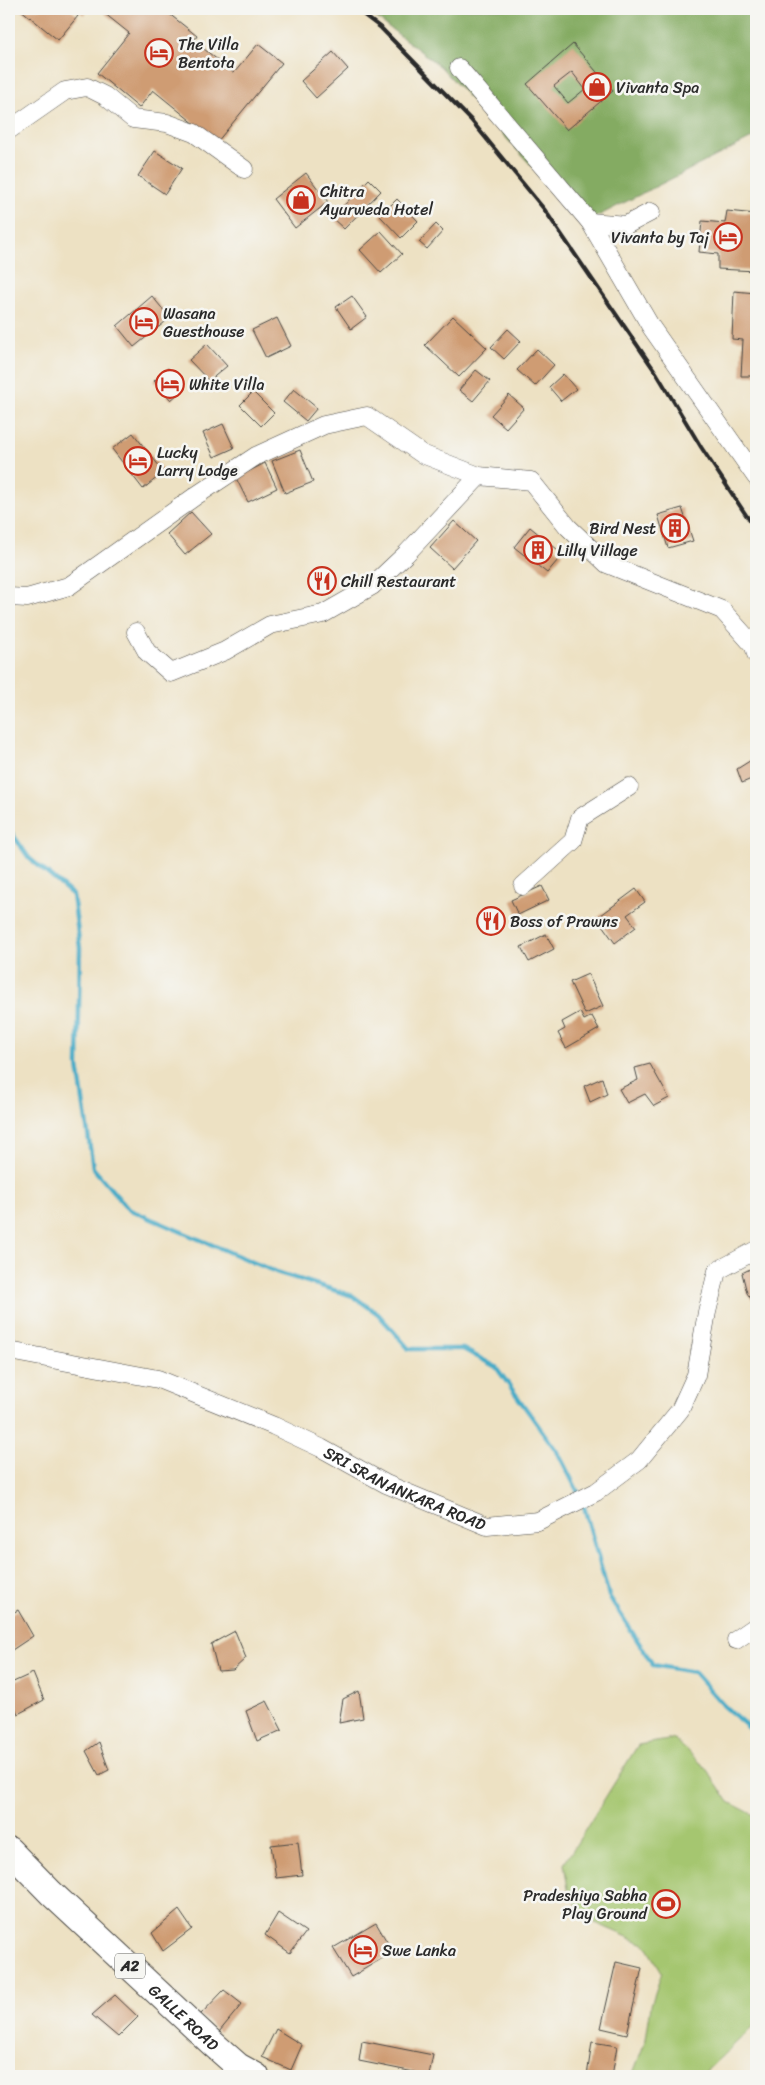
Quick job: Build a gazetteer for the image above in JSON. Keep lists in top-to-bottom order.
{
  "streets": {
    "highway": ["A2", "GALLE ROAD"],
    "street": ["SRI SRANANKARA ROAD"]
  },
  "places": {
    "hotel": [
      "The Villa Bentota",
      "Vivanta by Taj",
      "Wasana Guesthouse",
      "White Villa",
      "Lucky Larry Lodge",
      "Swe Lanka"
    ],
    "shop": ["Vivanta Spa", "Chitra Ayurweda Hotel"],
    "building": ["Bird Nest", "Lilly Village"],
    "restaurant": ["Chill Restaurant", "Boss of Prawns"],
    "sports": ["Pradeshiya Sabha Play Ground"]
  }
}
